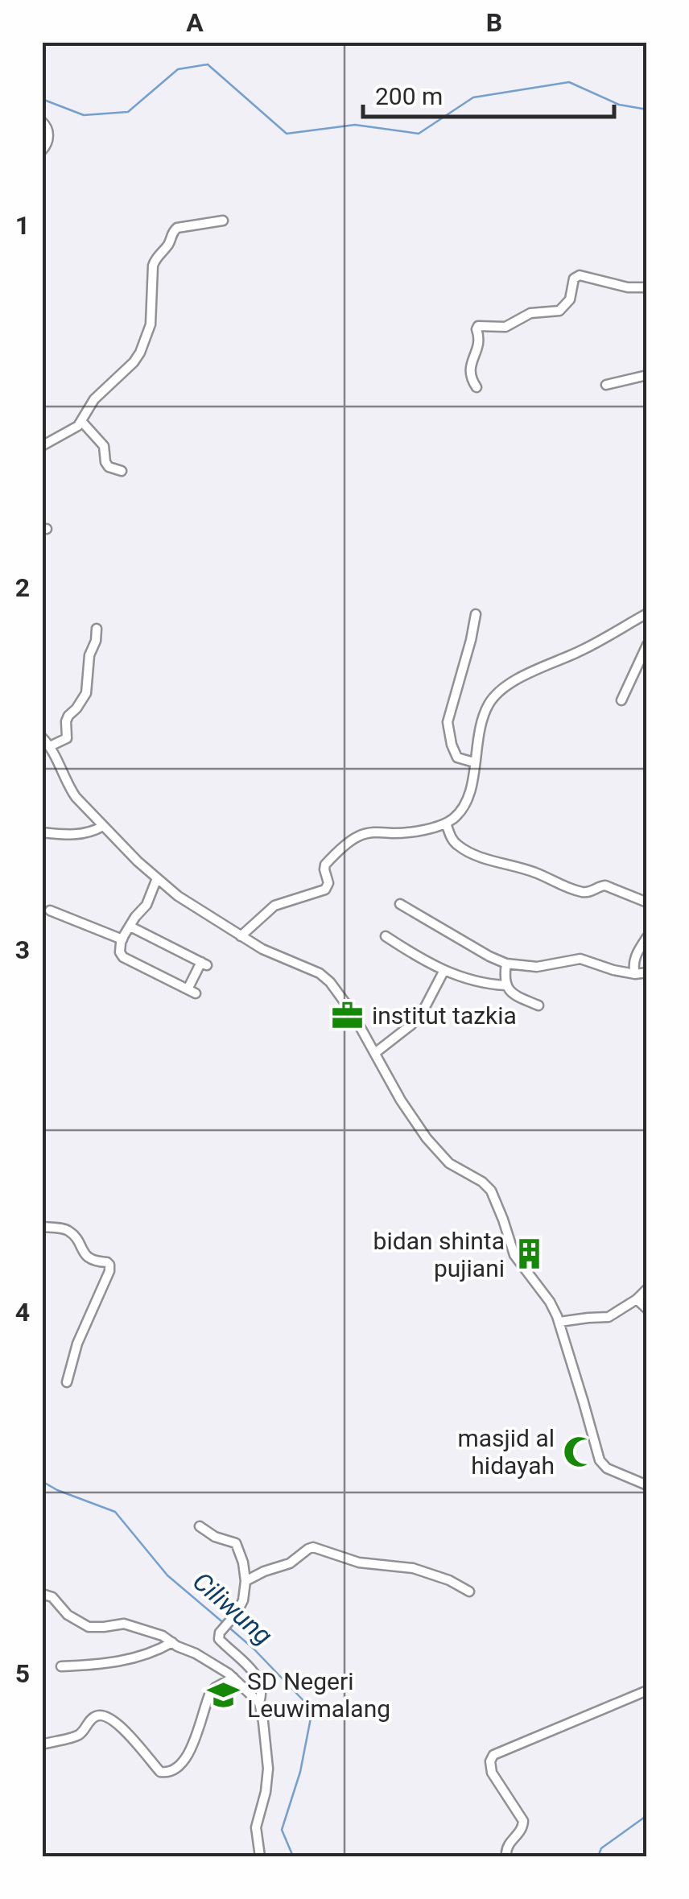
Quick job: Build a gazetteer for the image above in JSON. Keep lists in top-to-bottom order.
{
  "water": ["Ciliwung"],
  "places": {
    "office": ["institut tazkia"],
    "building": ["bidan shinta pujiani"],
    "mosque": ["masjid al hidayah"],
    "school or university": ["SD Negeri Leuwimalang"]
  },
  "scale_bar": "200 m",
  "grid": {
    "columns": ["A", "B"],
    "rows": [
      "1",
      "2",
      "3",
      "4",
      "5"
    ]
  }
}
